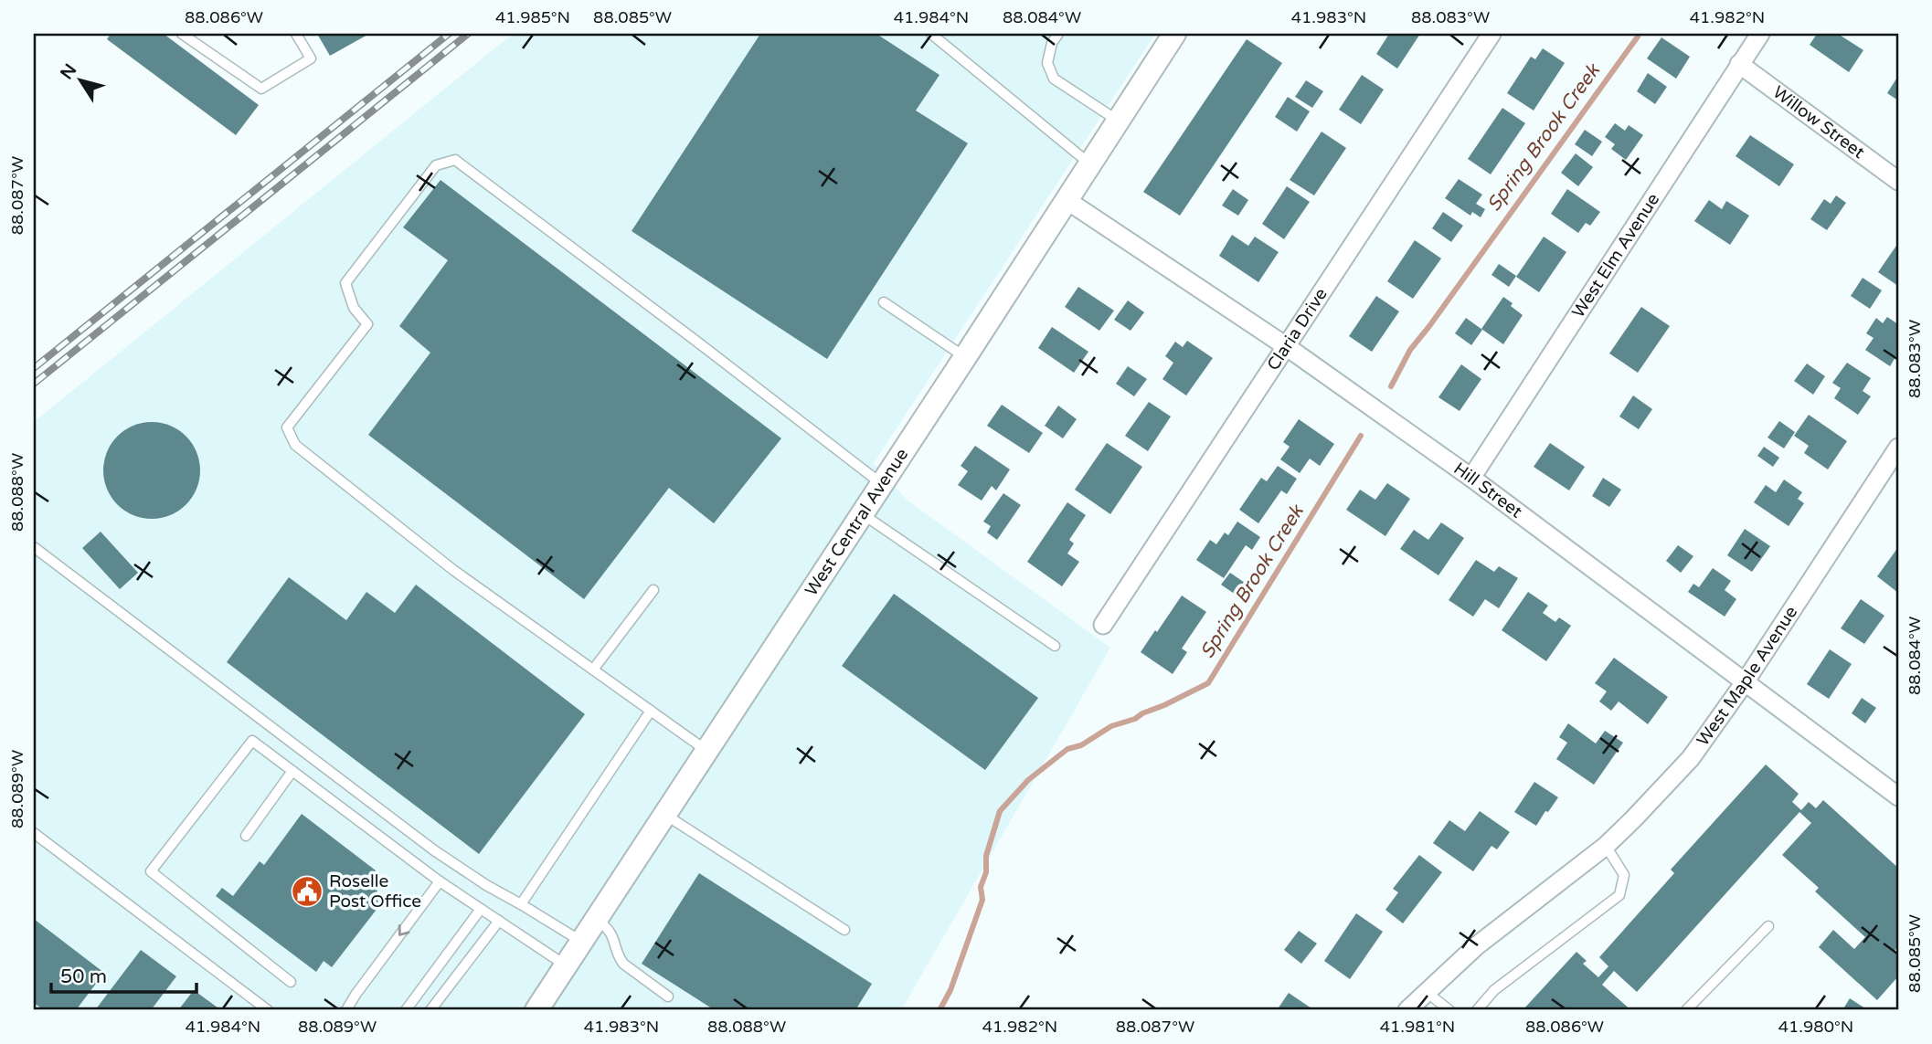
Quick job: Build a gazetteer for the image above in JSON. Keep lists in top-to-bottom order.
{
  "streets": {
    "street": [
      "Willow Street",
      "West Elm Avenue",
      "Claria Drive",
      "Hill Street",
      "West Central Avenue",
      "West Maple Avenue"
    ]
  },
  "crossings": [
    ["Willow Street", "West Elm Avenue"],
    ["West Elm Avenue", "Hill Street"],
    ["Claria Drive", "Hill Street"],
    ["Hill Street", "West Central Avenue"],
    ["Hill Street", "West Maple Avenue"]
  ],
  "water": ["Spring Brook Creek"],
  "places": {
    "public building": ["Roselle Post Office"]
  },
  "scale_bar": "50 m",
  "north": "top left",
  "coordinates": [
    "88.086°W",
    "41.985°N",
    "88.085°W",
    "41.984°N",
    "88.084°W",
    "41.983°N",
    "88.083°W",
    "41.982°N",
    "88.087°W",
    "88.088°W",
    "88.089°W",
    "41.981°N",
    "41.980°N"
  ]
}
